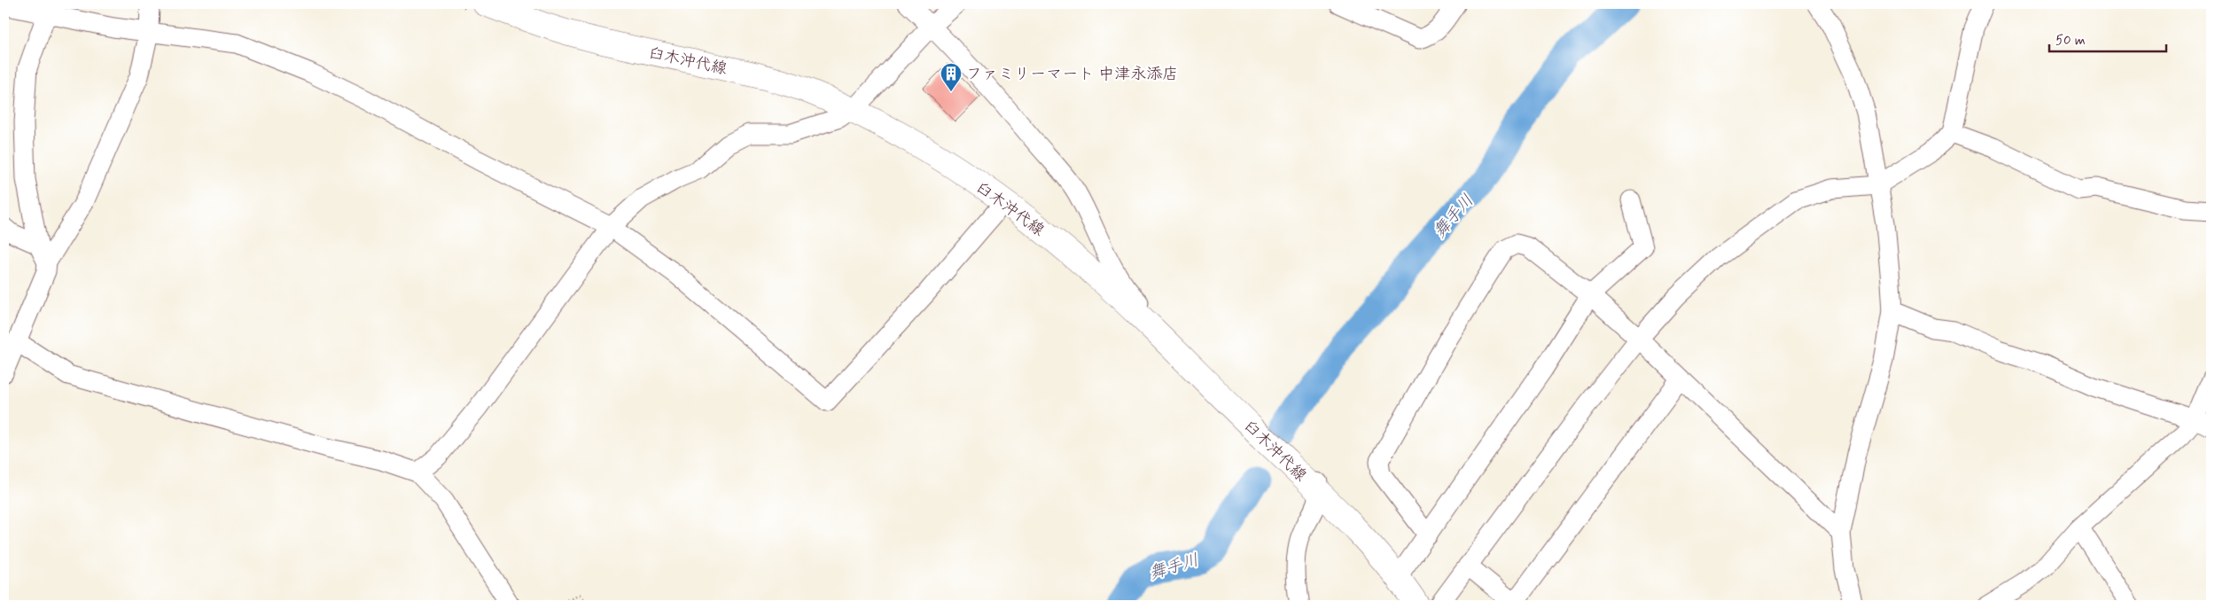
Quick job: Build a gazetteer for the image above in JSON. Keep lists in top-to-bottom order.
{
  "streets": {
    "main road": ["臼木沖代線"]
  },
  "water": ["舞手川"],
  "places": {
    "building": ["ファミリーマート 中津永添店"]
  },
  "scale_bar": "50 m"
}
